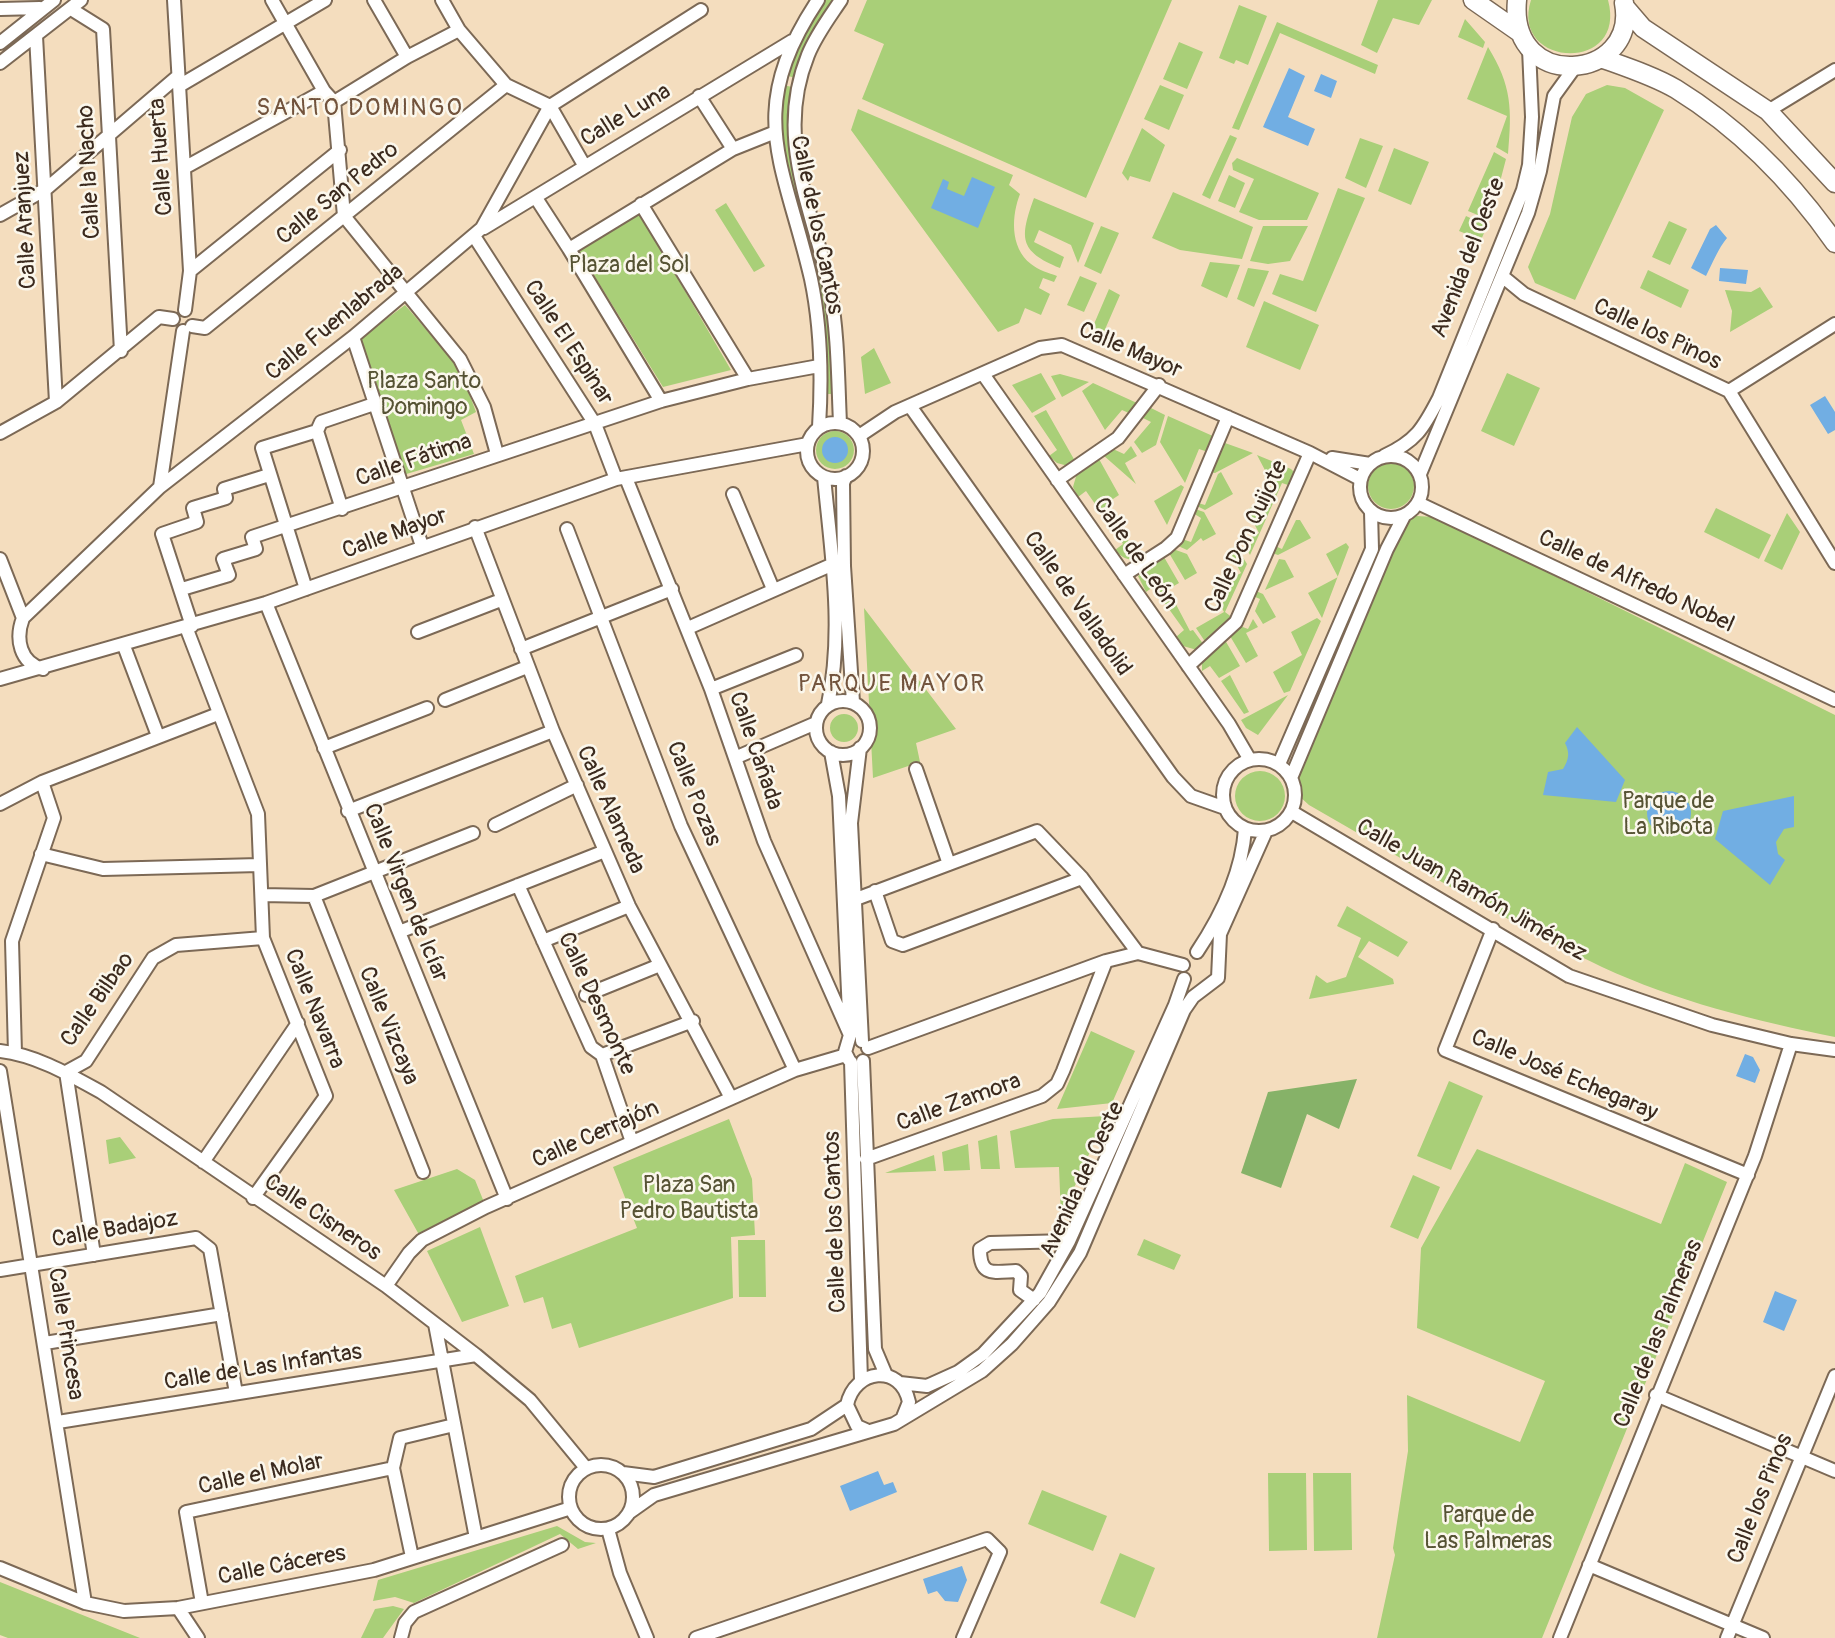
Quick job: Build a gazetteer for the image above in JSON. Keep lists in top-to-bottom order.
{
  "streets": {
    "street": [
      "Calle Luna",
      "Calle Huerta",
      "Calle la Nacho",
      "Calle San Pedro",
      "Calle Aranjuez",
      "Calle de los Cantos",
      "Avenida del Oeste",
      "Calle Fuenlabrada",
      "Calle los Pinos",
      "Calle El Espinar",
      "Calle Mayor",
      "Calle Fátima",
      "Calle Don Quijote",
      "Calle de León",
      "Calle de Alfredo Nobel",
      "Calle de Valladolid",
      "Calle Cañada",
      "Calle Pozas",
      "Calle Alameda",
      "Calle Juan Ramón Jiménez",
      "Calle Virgen de Icíar",
      "Calle Bilbao",
      "Calle Desmonte",
      "Calle Navarra",
      "Calle Vizcaya",
      "Calle José Echegaray",
      "Calle Zamora",
      "Calle Cerrajón",
      "Calle Cisneros",
      "Calle Badajoz",
      "Calle Princesa",
      "Calle de las Palmeras",
      "Calle de Las Infantas",
      "Calle el Molar",
      "Calle Cáceres"
    ]
  },
  "crossings": [
    ["Calle Luna", "Calle de los Cantos"],
    ["Calle Luna", "Calle Fuenlabrada"],
    ["Calle Luna", "Calle El Espinar"],
    ["Calle Huerta", "Calle San Pedro"],
    ["Calle de los Cantos", "Avenida del Oeste"],
    ["Calle de los Cantos", "Calle Mayor"],
    ["Calle de los Cantos", "Calle Fátima"],
    ["Calle de los Cantos", "Calle Zamora"],
    ["Calle de los Cantos", "Calle Cerrajón"],
    ["Avenida del Oeste", "Calle los Pinos"],
    ["Avenida del Oeste", "Calle Mayor"],
    ["Avenida del Oeste", "Calle de Alfredo Nobel"],
    ["Calle Fuenlabrada", "Calle El Espinar"],
    ["Calle El Espinar", "Calle Mayor"],
    ["Calle El Espinar", "Calle Fátima"],
    ["Calle El Espinar", "Calle Cañada"],
    ["Calle Mayor", "Calle Don Quijote"],
    ["Calle Mayor", "Calle de León"],
    ["Calle Mayor", "Calle de Alfredo Nobel"],
    ["Calle Mayor", "Calle de Valladolid"],
    ["Calle Mayor", "Calle Cañada"],
    ["Calle Mayor", "Calle Alameda"],
    ["Calle Mayor", "Calle Virgen de Icíar"],
    ["Calle Don Quijote", "Calle de León"],
    ["Calle de León", "Calle de Valladolid"],
    ["Calle de León", "Calle Juan Ramón Jiménez"],
    ["Calle de Valladolid", "Calle Juan Ramón Jiménez"],
    ["Calle Pozas", "Calle Cerrajón"],
    ["Calle Alameda", "Calle Cerrajón"],
    ["Calle Juan Ramón Jiménez", "Calle José Echegaray"],
    ["Calle Juan Ramón Jiménez", "Calle de las Palmeras"],
    ["Calle Virgen de Icíar", "Calle Cerrajón"],
    ["Calle Bilbao", "Calle Navarra"],
    ["Calle Bilbao", "Calle Cisneros"],
    ["Calle Bilbao", "Calle Badajoz"],
    ["Calle Desmonte", "Calle Cerrajón"],
    ["Calle Navarra", "Calle Cisneros"],
    ["Calle José Echegaray", "Calle de las Palmeras"],
    ["Calle Cerrajón", "Calle Cisneros"],
    ["Calle Cisneros", "Calle de Las Infantas"],
    ["Calle Cisneros", "Calle Cáceres"],
    ["Calle Badajoz", "Calle Princesa"],
    ["Calle Badajoz", "Calle de Las Infantas"],
    ["Calle Princesa", "Calle de Las Infantas"],
    ["Calle Princesa", "Calle Cáceres"],
    ["Calle el Molar", "Calle Cáceres"]
  ],
  "districts": ["SANTO DOMINGO", "PARQUE MAYOR"],
  "parks": [
    "Plaza del Sol",
    "Plaza Santo Domingo",
    "Parque de La Ribota",
    "Plaza San Pedro Bautista",
    "Parque de Las Palmeras"
  ]
}
